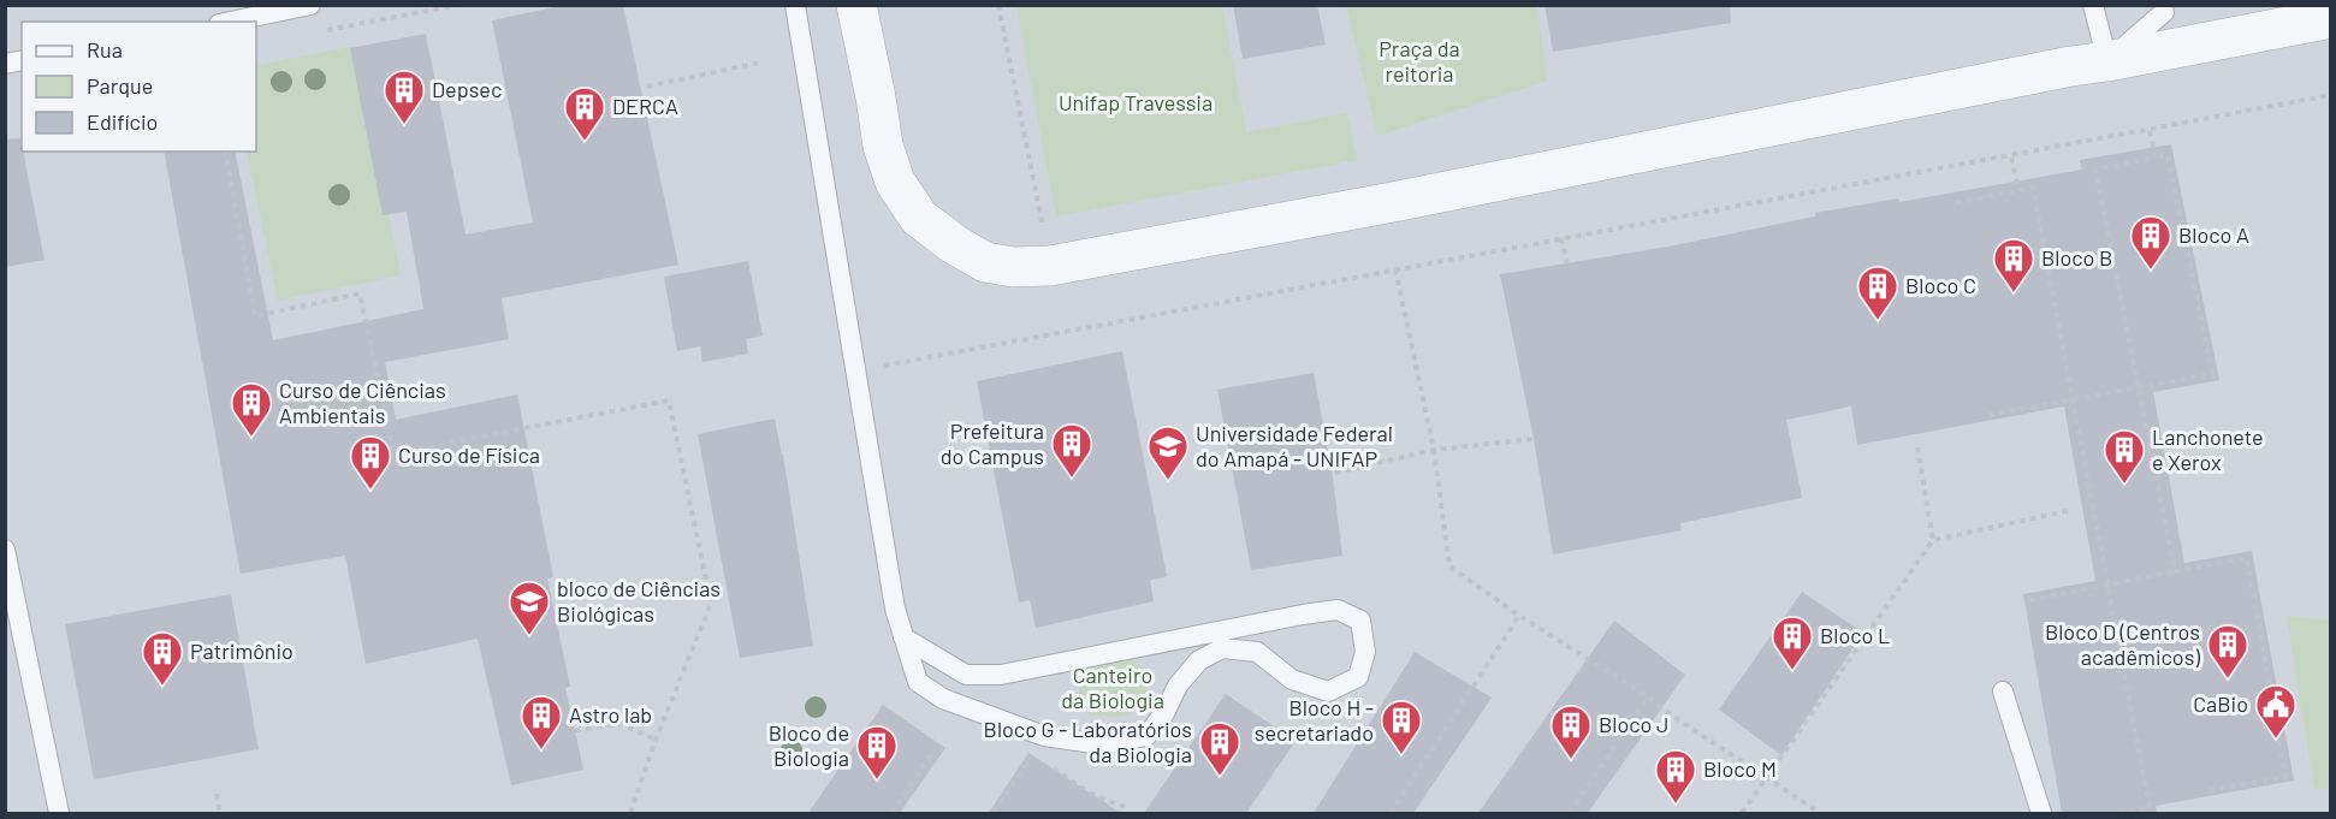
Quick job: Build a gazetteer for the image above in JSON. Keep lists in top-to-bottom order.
{
  "parks": ["Praça da reitoria", "Unifap Travessia", "Canteiro da Biologia"],
  "places": {
    "building": [
      "Depsec",
      "DERCA",
      "Bloco A",
      "Bloco B",
      "Bloco C",
      "Curso de Ciências Ambientais",
      "Prefeitura do Campus",
      "Lanchonete e Xerox",
      "Curso de Física",
      "Bloco L",
      "Bloco D (Centros acadêmicos)",
      "Patrimônio",
      "Astro lab",
      "Bloco H - secretariado",
      "Bloco J",
      "Bloco G - Laboratórios da Biologia",
      "Bloco de Biologia",
      "Bloco M"
    ],
    "school or university": ["Universidade Federal do Amapá - UNIFAP", "bloco de Ciências Biológicas"],
    "public building": ["CaBio"]
  },
  "legend": ["Rua", "Parque", "Edifício"]
}
